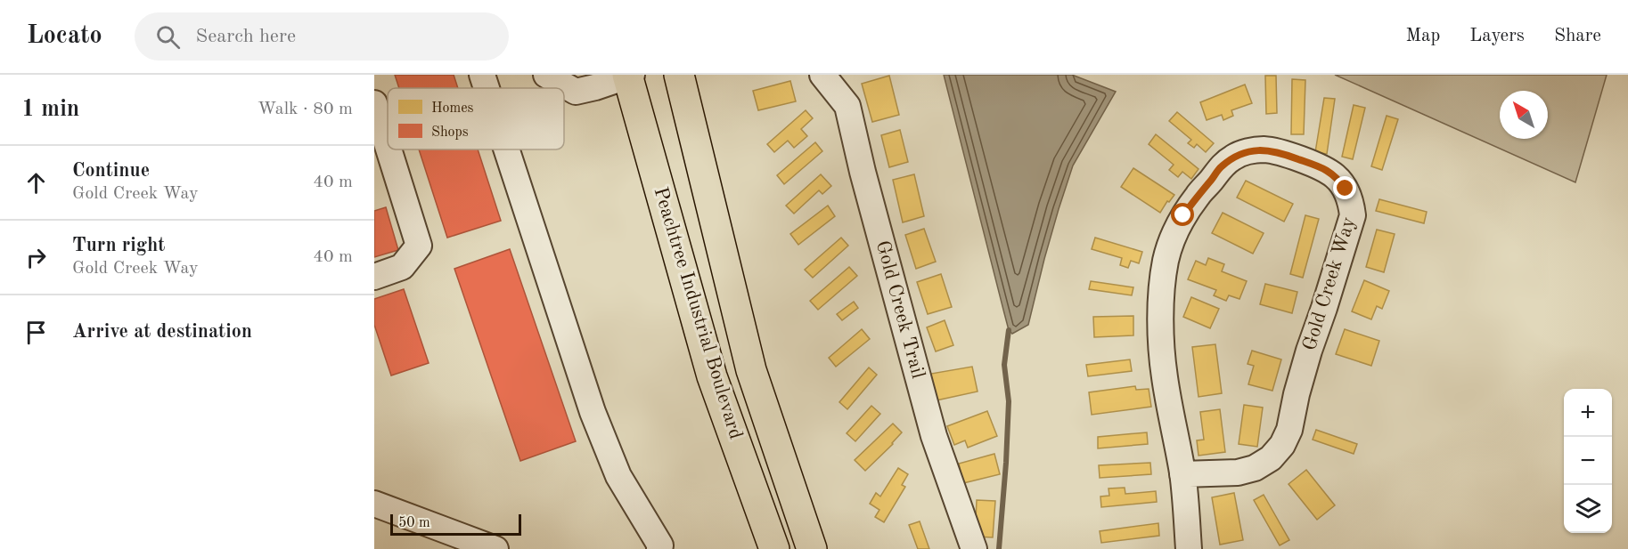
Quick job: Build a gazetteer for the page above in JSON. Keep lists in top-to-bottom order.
{
  "streets": {
    "main road": ["Peachtree Industrial Boulevard"],
    "street": ["Gold Creek Way", "Gold Creek Trail"]
  },
  "legend": ["Homes", "Shops"],
  "scale_bar": "50 m",
  "north": "top left",
  "page": {
    "header": "Locato",
    "search": "Search here",
    "nav": ["Map", "Layers", "Share"],
    "heading": ["1 min", "Walk · 80 m"],
    "list": [
      ["Continue", "Gold Creek Way", "40 m"],
      ["Turn right", "Gold Creek Way", "40 m"],
      "Arrive at destination"
    ],
    "map_buttons": ["+", "−"],
    "scale": "50 m"
  }
}
